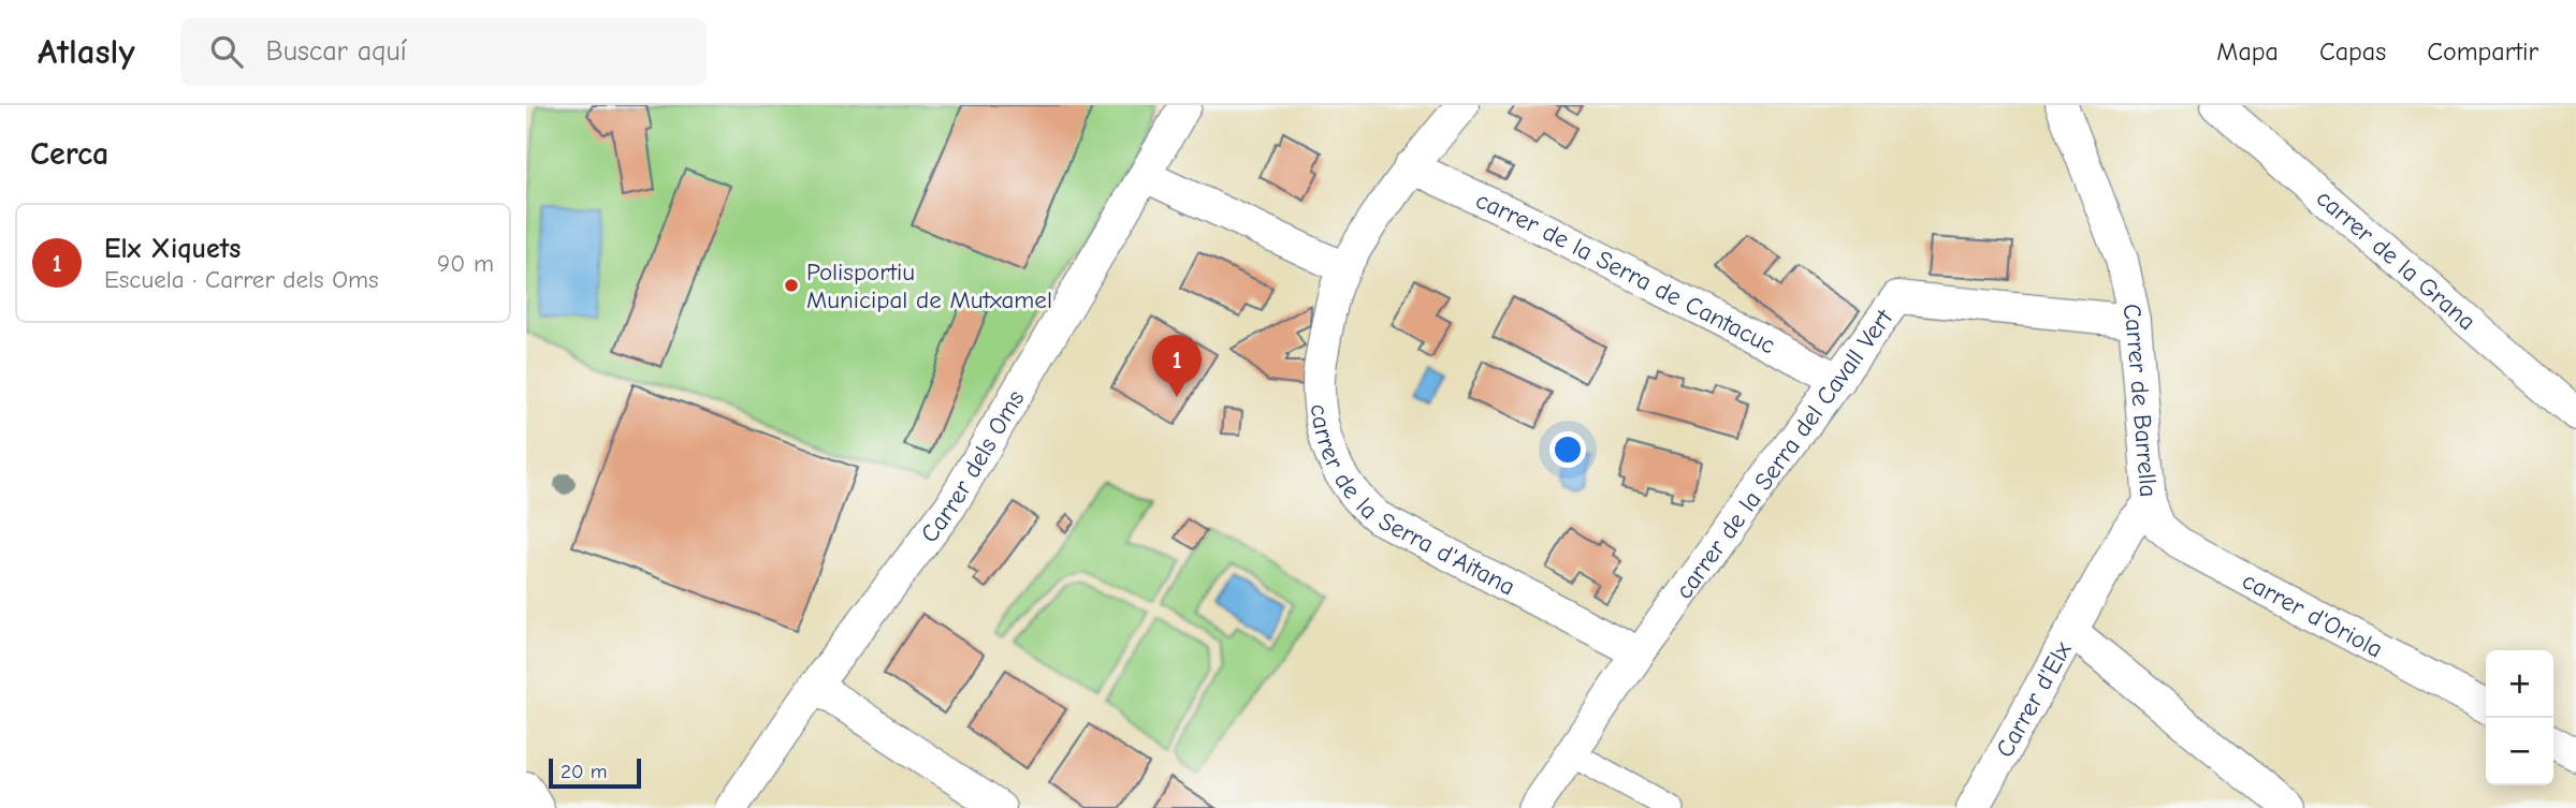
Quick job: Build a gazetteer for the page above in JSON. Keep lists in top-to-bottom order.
{
  "streets": {
    "street": [
      "carrer de la Grana",
      "carrer de la Serra de Cantacuc",
      "Carrer de Barrella",
      "carrer de la Serra del Cavall Vert",
      "Carrer dels Oms",
      "carrer de la Serra d'Aitana",
      "carrer d'Oriola",
      "Carrer d'Elx"
    ]
  },
  "crossings": [
    ["carrer de la Serra de Cantacuc", "carrer de la Serra del Cavall Vert"],
    ["carrer de la Serra de Cantacuc", "carrer de la Serra d'Aitana"],
    ["Carrer de Barrella", "carrer de la Serra del Cavall Vert"],
    ["Carrer de Barrella", "carrer d'Oriola"],
    ["Carrer de Barrella", "Carrer d'Elx"],
    ["carrer de la Serra del Cavall Vert", "carrer de la Serra d'Aitana"]
  ],
  "places": ["Polisportiu Municipal de Mutxamel"],
  "scale_bar": "20 m",
  "page": {
    "header": "Atlasly",
    "search": "Buscar aquí",
    "nav": ["Mapa", "Capas", "Compartir"],
    "heading": "Cerca",
    "list": [
      {
        "mark": "1",
        "name": "Elx Xiquets",
        "note": "Escuela · Carrer dels Oms",
        "value": "90 m"
      }
    ],
    "pins": "1",
    "map_buttons": ["+", "−"],
    "scale": "20 m"
  }
}
